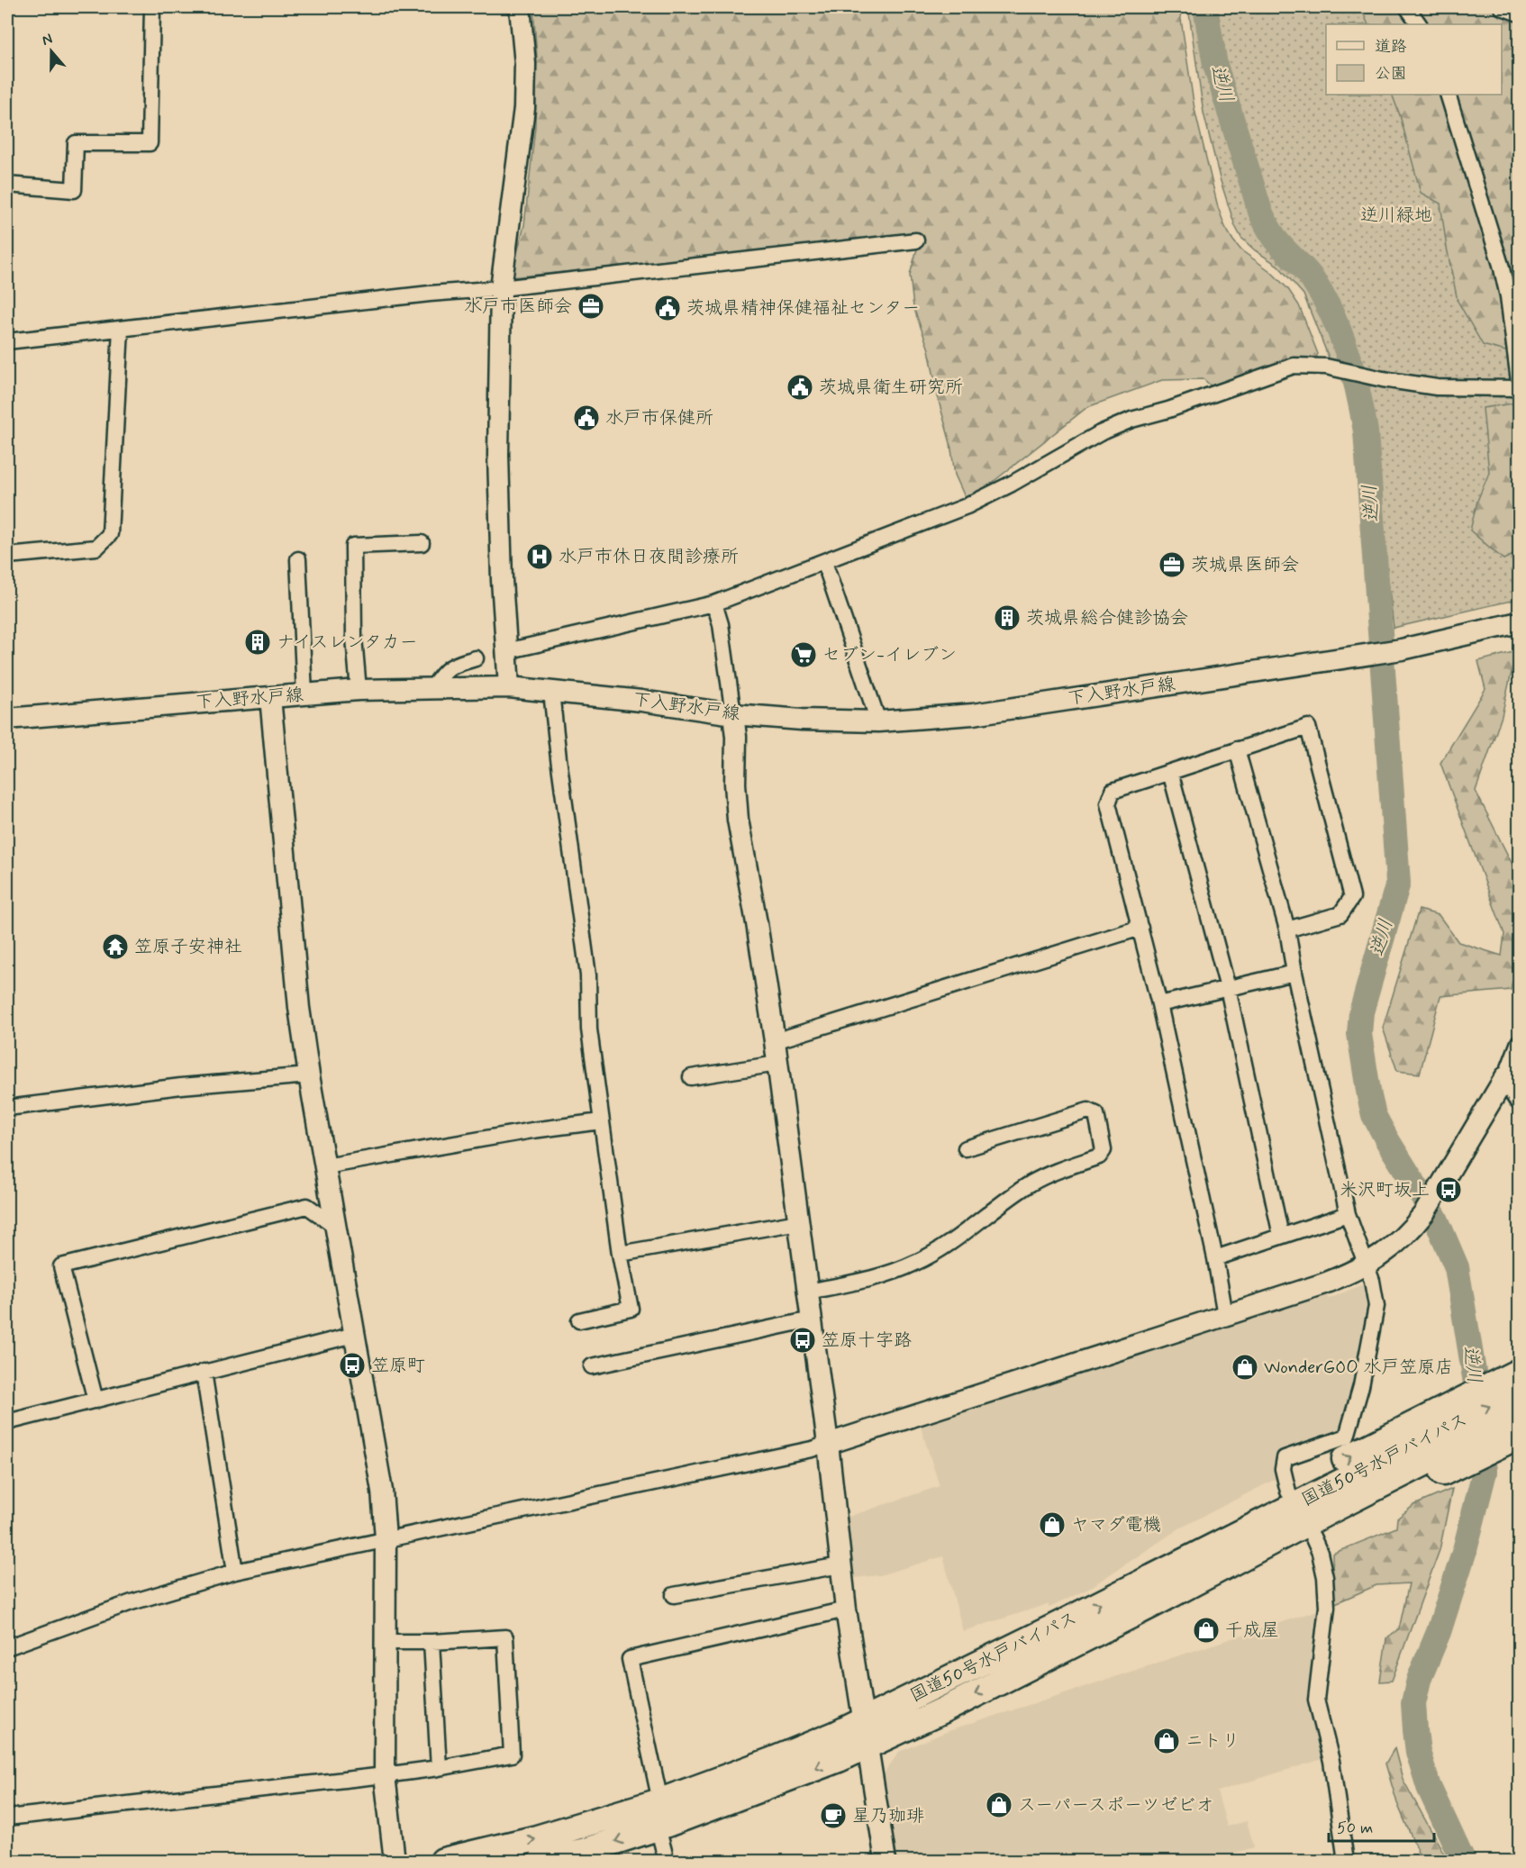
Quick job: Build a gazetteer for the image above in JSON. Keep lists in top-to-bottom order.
{
  "streets": {
    "highway": ["国道50号水戸バイパス"],
    "street": ["下入野水戸線"]
  },
  "water": ["逆川"],
  "parks": ["逆川緑地"],
  "places": {
    "office": ["水戸市医師会", "茨城県医師会"],
    "public building": ["茨城県精神保健福祉センター", "茨城県衛生研究所", "水戸市保健所"],
    "hospital": ["水戸市休日夜間診療所"],
    "building": ["茨城県総合健診協会", "ナイスレンタカー"],
    "supermarket": ["セブン-イレブン"],
    "temple": ["笠原子安神社"],
    "bus stop": ["米沢町坂上", "笠原十字路", "笠原町"],
    "shop": [
      "WonderGOO 水戸笠原店",
      "ヤマダ電機",
      "千成屋",
      "ニトリ",
      "スーパースポーツゼビオ"
    ],
    "cafe": ["星乃珈琲"]
  },
  "legend": ["道路", "公園"],
  "scale_bar": "50 m",
  "north": "top"
}
